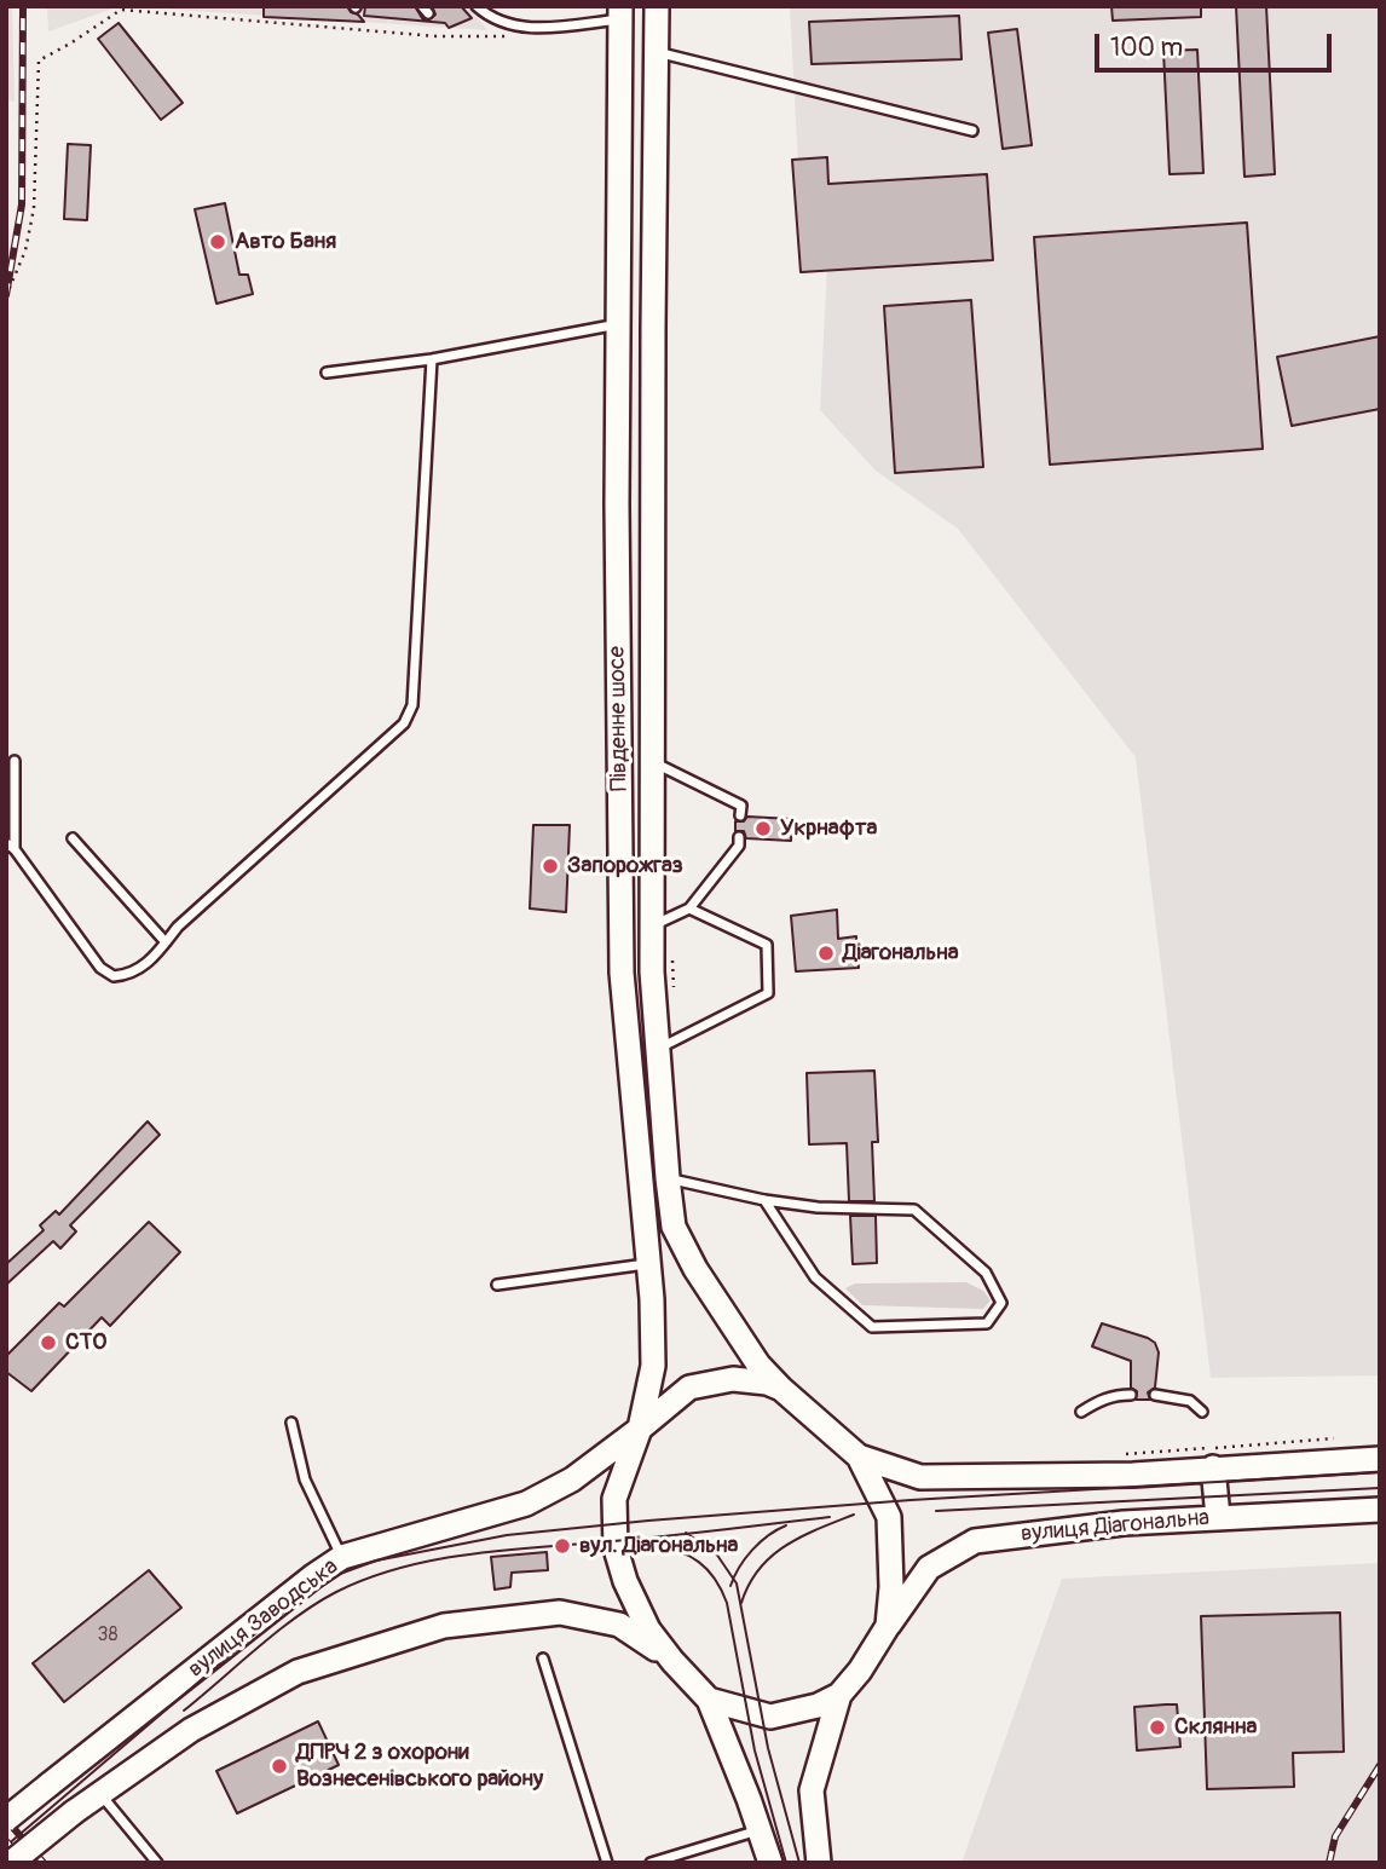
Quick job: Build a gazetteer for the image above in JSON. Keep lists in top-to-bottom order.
{
  "streets": {
    "main road": ["Південне шосе", "вулиця Діагональна", "вулиця Заводська"]
  },
  "crossings": [
    ["Південне шосе", "вулиця Заводська"]
  ],
  "places": [
    "Авто Баня",
    "Укрнафта",
    "Запорожгаз",
    "Діагональна",
    "СТО",
    "вул. Діагональна",
    "Склянна",
    "ДПРЧ 2 з охорони Вознесенівського району"
  ],
  "house_numbers": ["38"],
  "scale_bar": "100 m"
}
